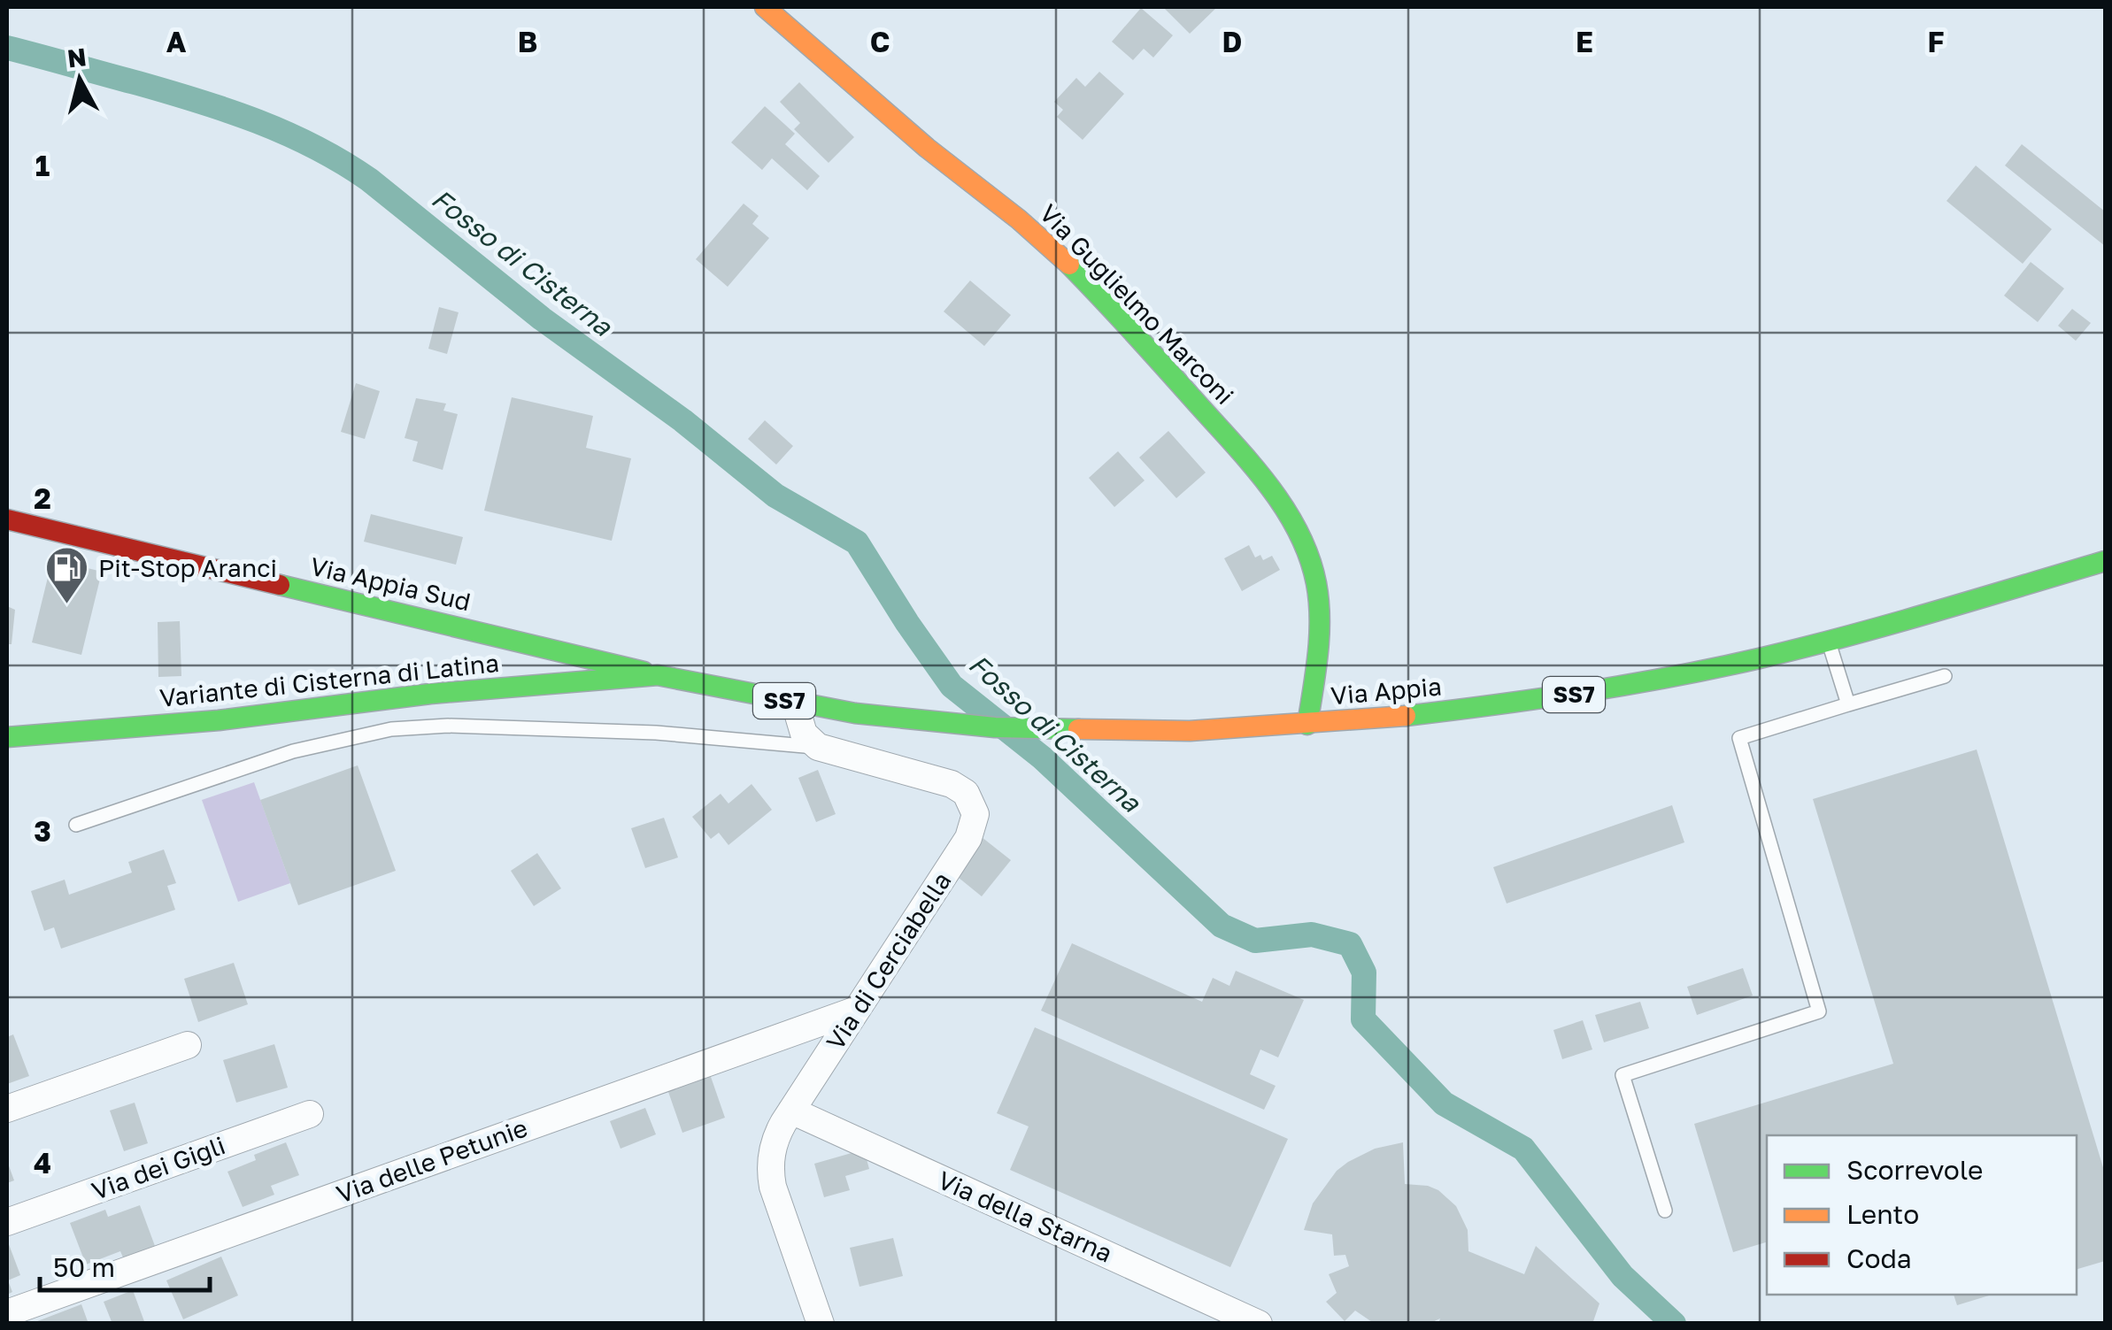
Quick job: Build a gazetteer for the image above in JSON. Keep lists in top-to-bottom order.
{
  "streets": {
    "main road": [
      "Via Guglielmo Marconi",
      "Via Appia Sud",
      "Variante di Cisterna di Latina",
      "Via Appia",
      "SS7"
    ],
    "street": [
      "Via di Cerciabella",
      "Via delle Petunie",
      "Via dei Gigli",
      "Via della Starna"
    ]
  },
  "crossings": [
    ["Via Guglielmo Marconi", "Via Appia"],
    ["Via Appia Sud", "Variante di Cisterna di Latina"],
    ["Via Appia Sud", "Via Appia"],
    ["Variante di Cisterna di Latina", "Via Appia"],
    ["Via di Cerciabella", "Via delle Petunie"],
    ["Via di Cerciabella", "Via della Starna"]
  ],
  "water": ["Fosso di Cisterna"],
  "places": {
    "fuel station": ["Pit-Stop Aranci"]
  },
  "legend": ["Scorrevole", "Lento", "Coda"],
  "scale_bar": "50 m",
  "north": "top",
  "grid": {
    "columns": [
      "A",
      "B",
      "C",
      "D",
      "E",
      "F"
    ],
    "rows": [
      "1",
      "2",
      "3",
      "4"
    ]
  }
}
